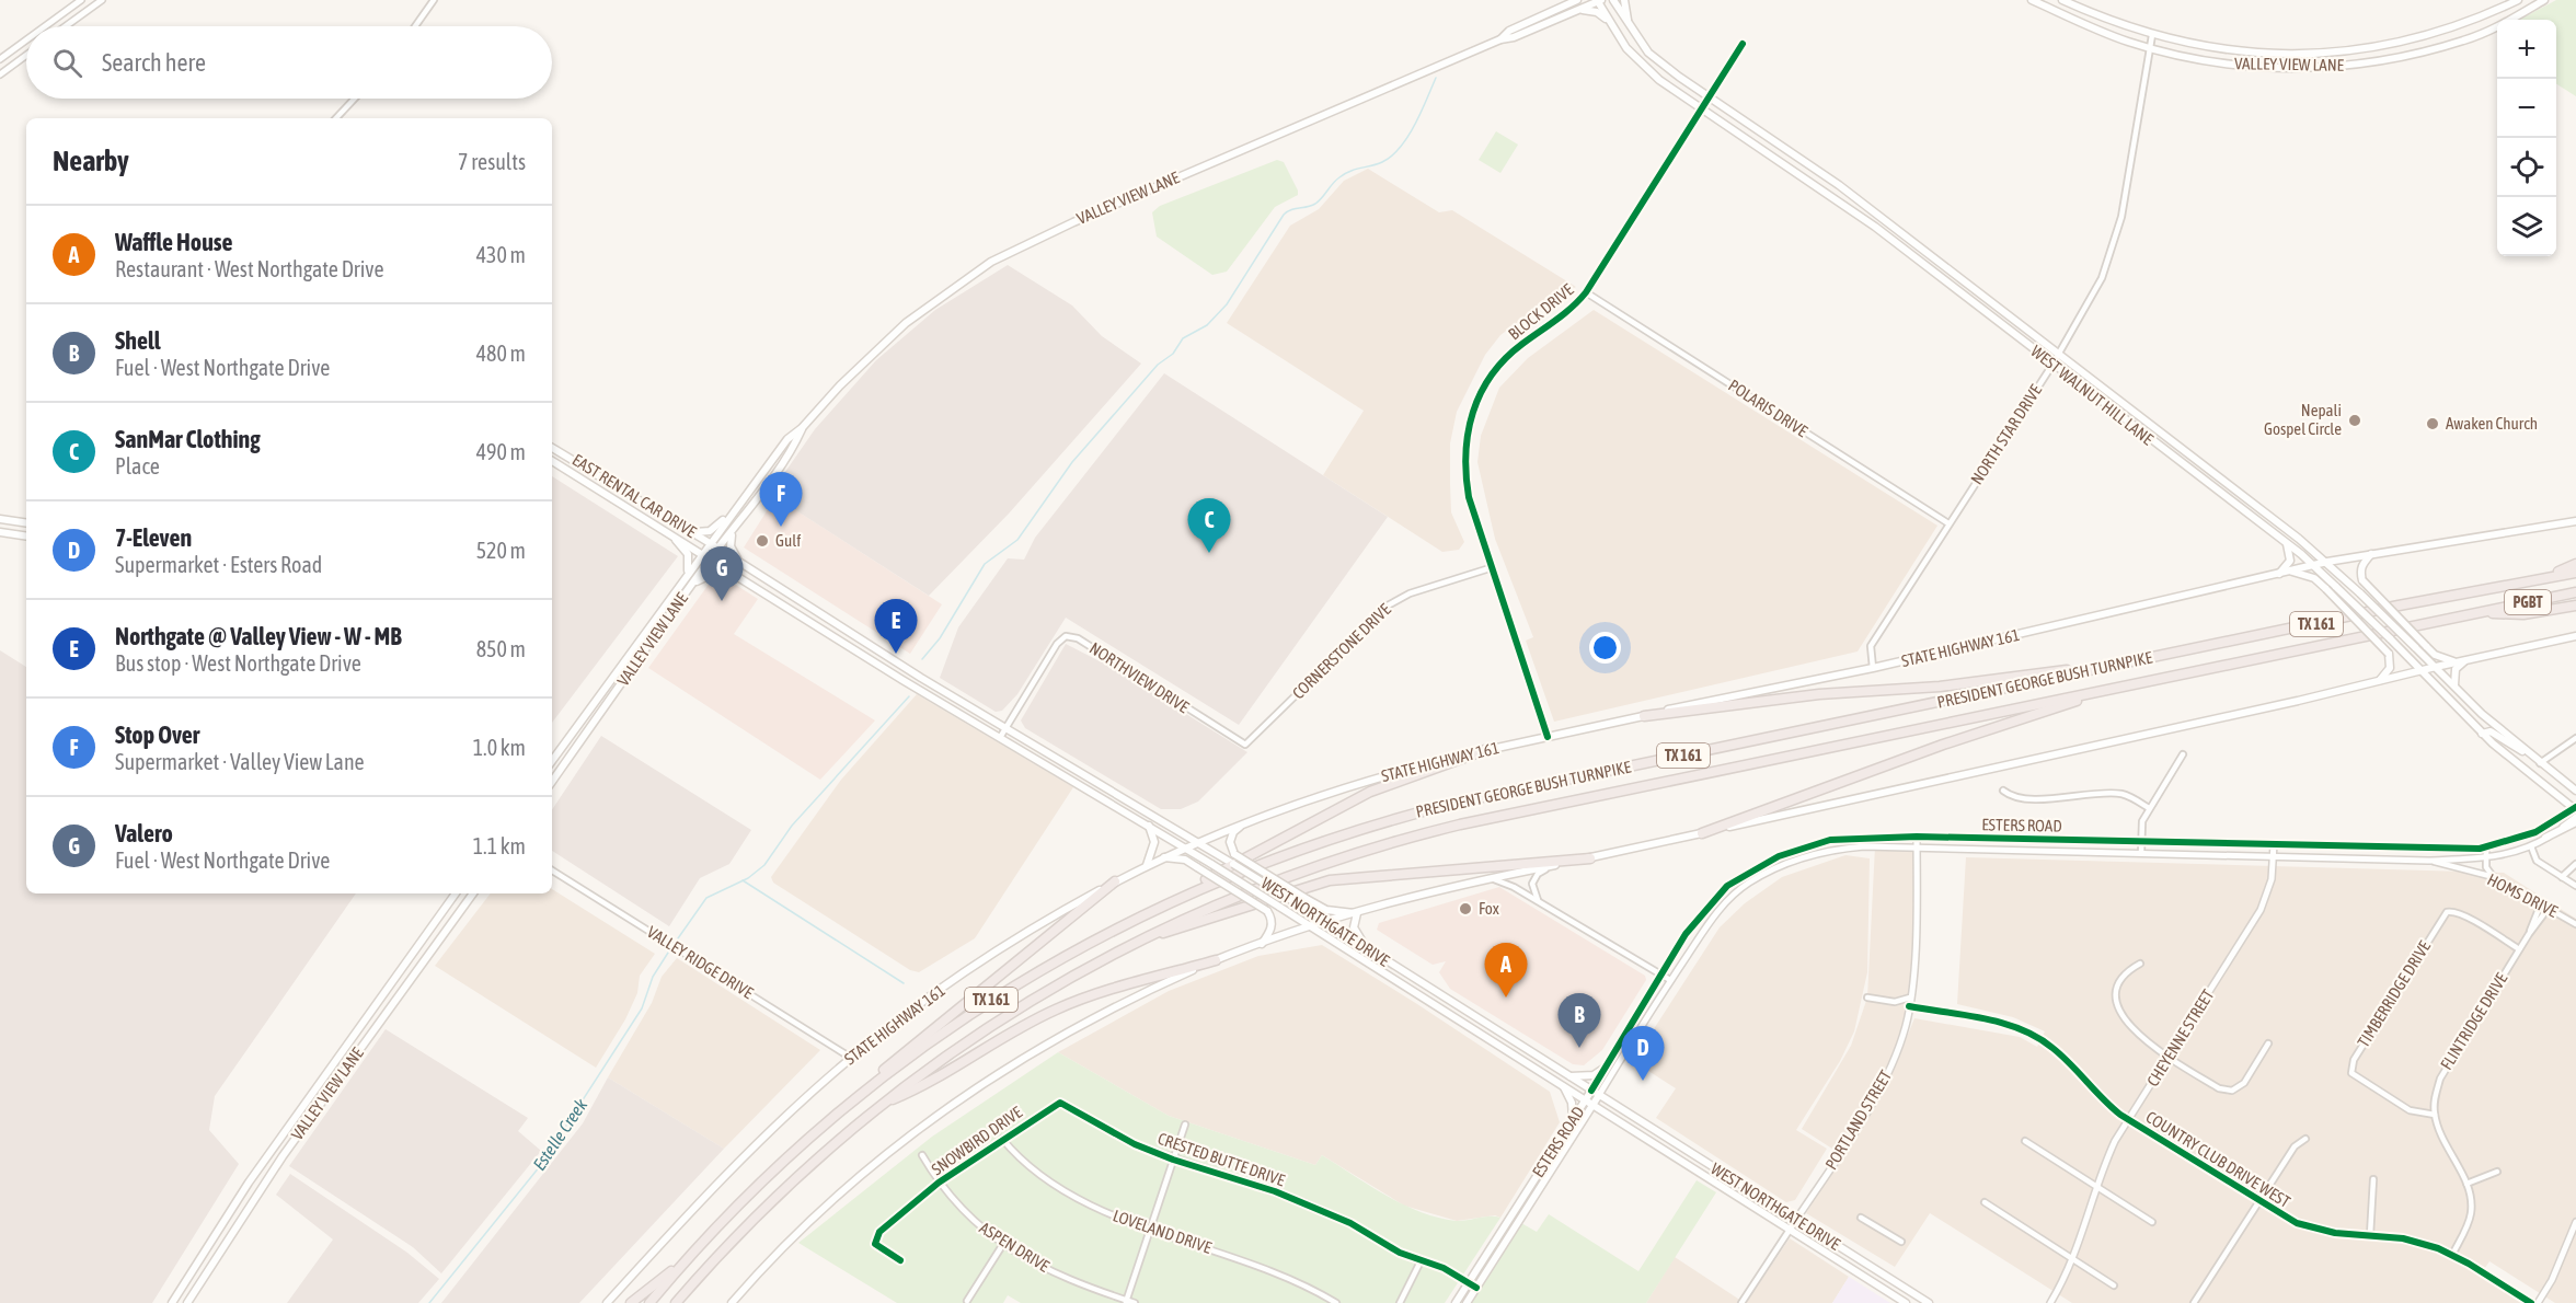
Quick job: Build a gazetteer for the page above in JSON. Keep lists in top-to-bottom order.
{
  "streets": {
    "highway": ["PGBT", "TX 161", "PRESIDENT GEORGE BUSH TURNPIKE"],
    "main road": [
      "VALLEY VIEW LANE",
      "WEST WALNUT HILL LANE",
      "EAST RENTAL CAR DRIVE",
      "STATE HIGHWAY 161",
      "ESTERS ROAD",
      "WEST NORTHGATE DRIVE"
    ],
    "street": [
      "BLOCK DRIVE",
      "POLARIS DRIVE",
      "NORTH STAR DRIVE",
      "CORNERSTONE DRIVE",
      "NORTHVIEW DRIVE",
      "HOMS DRIVE",
      "VALLEY RIDGE DRIVE",
      "TIMBERRIDGE DRIVE",
      "FLINTRIDGE DRIVE",
      "CHEYENNE STREET",
      "PORTLAND STREET",
      "SNOWBIRD DRIVE",
      "CRESTED BUTTE DRIVE",
      "COUNTRY CLUB DRIVE WEST",
      "LOVELAND DRIVE",
      "ASPEN DRIVE"
    ]
  },
  "crossings": [
    ["VALLEY VIEW LANE", "WEST WALNUT HILL LANE"],
    ["VALLEY VIEW LANE", "NORTH STAR DRIVE"],
    ["VALLEY VIEW LANE", "EAST RENTAL CAR DRIVE"],
    ["VALLEY VIEW LANE", "WEST NORTHGATE DRIVE"],
    ["BLOCK DRIVE", "WEST WALNUT HILL LANE"],
    ["BLOCK DRIVE", "POLARIS DRIVE"],
    ["BLOCK DRIVE", "STATE HIGHWAY 161"],
    ["BLOCK DRIVE", "CORNERSTONE DRIVE"],
    ["WEST WALNUT HILL LANE", "NORTH STAR DRIVE"],
    ["WEST WALNUT HILL LANE", "STATE HIGHWAY 161"],
    ["WEST WALNUT HILL LANE", "ESTERS ROAD"],
    ["POLARIS DRIVE", "NORTH STAR DRIVE"],
    ["NORTH STAR DRIVE", "STATE HIGHWAY 161"],
    ["EAST RENTAL CAR DRIVE", "WEST NORTHGATE DRIVE"],
    ["STATE HIGHWAY 161", "WEST NORTHGATE DRIVE"],
    ["STATE HIGHWAY 161", "VALLEY RIDGE DRIVE"],
    ["CORNERSTONE DRIVE", "NORTHVIEW DRIVE"],
    ["NORTHVIEW DRIVE", "WEST NORTHGATE DRIVE"],
    ["ESTERS ROAD", "HOMS DRIVE"],
    ["ESTERS ROAD", "WEST NORTHGATE DRIVE"],
    ["ESTERS ROAD", "CHEYENNE STREET"],
    ["ESTERS ROAD", "PORTLAND STREET"],
    ["ESTERS ROAD", "CRESTED BUTTE DRIVE"],
    ["HOMS DRIVE", "FLINTRIDGE DRIVE"],
    ["WEST NORTHGATE DRIVE", "PORTLAND STREET"],
    ["TIMBERRIDGE DRIVE", "FLINTRIDGE DRIVE"],
    ["CHEYENNE STREET", "COUNTRY CLUB DRIVE WEST"],
    ["PORTLAND STREET", "COUNTRY CLUB DRIVE WEST"],
    ["SNOWBIRD DRIVE", "CRESTED BUTTE DRIVE"],
    ["SNOWBIRD DRIVE", "LOVELAND DRIVE"],
    ["SNOWBIRD DRIVE", "ASPEN DRIVE"]
  ],
  "water": ["Estelle Creek"],
  "places": [
    "Nepali Gospel Circle",
    "Awaken Church",
    "Gulf",
    "Fox"
  ],
  "page": {
    "map_buttons": ["+", "−"],
    "search": "Search here",
    "heading": ["Nearby", "7 results"],
    "list": [
      {
        "mark": "A",
        "name": "Waffle House",
        "note": "Restaurant · West Northgate Drive",
        "value": "430 m"
      },
      {
        "mark": "B",
        "name": "Shell",
        "note": "Fuel · West Northgate Drive",
        "value": "480 m"
      },
      {
        "mark": "C",
        "name": "SanMar Clothing",
        "note": "Place",
        "value": "490 m"
      },
      {
        "mark": "D",
        "name": "7-Eleven",
        "note": "Supermarket · Esters Road",
        "value": "520 m"
      },
      {
        "mark": "E",
        "name": "Northgate @ Valley View - W - MB",
        "note": "Bus stop · West Northgate Drive",
        "value": "850 m"
      },
      {
        "mark": "F",
        "name": "Stop Over",
        "note": "Supermarket · Valley View Lane",
        "value": "1.0 km"
      },
      {
        "mark": "G",
        "name": "Valero",
        "note": "Fuel · West Northgate Drive",
        "value": "1.1 km"
      }
    ],
    "pins": [
      "F",
      "C",
      "G",
      "E",
      "A",
      "B",
      "D"
    ]
  }
}
